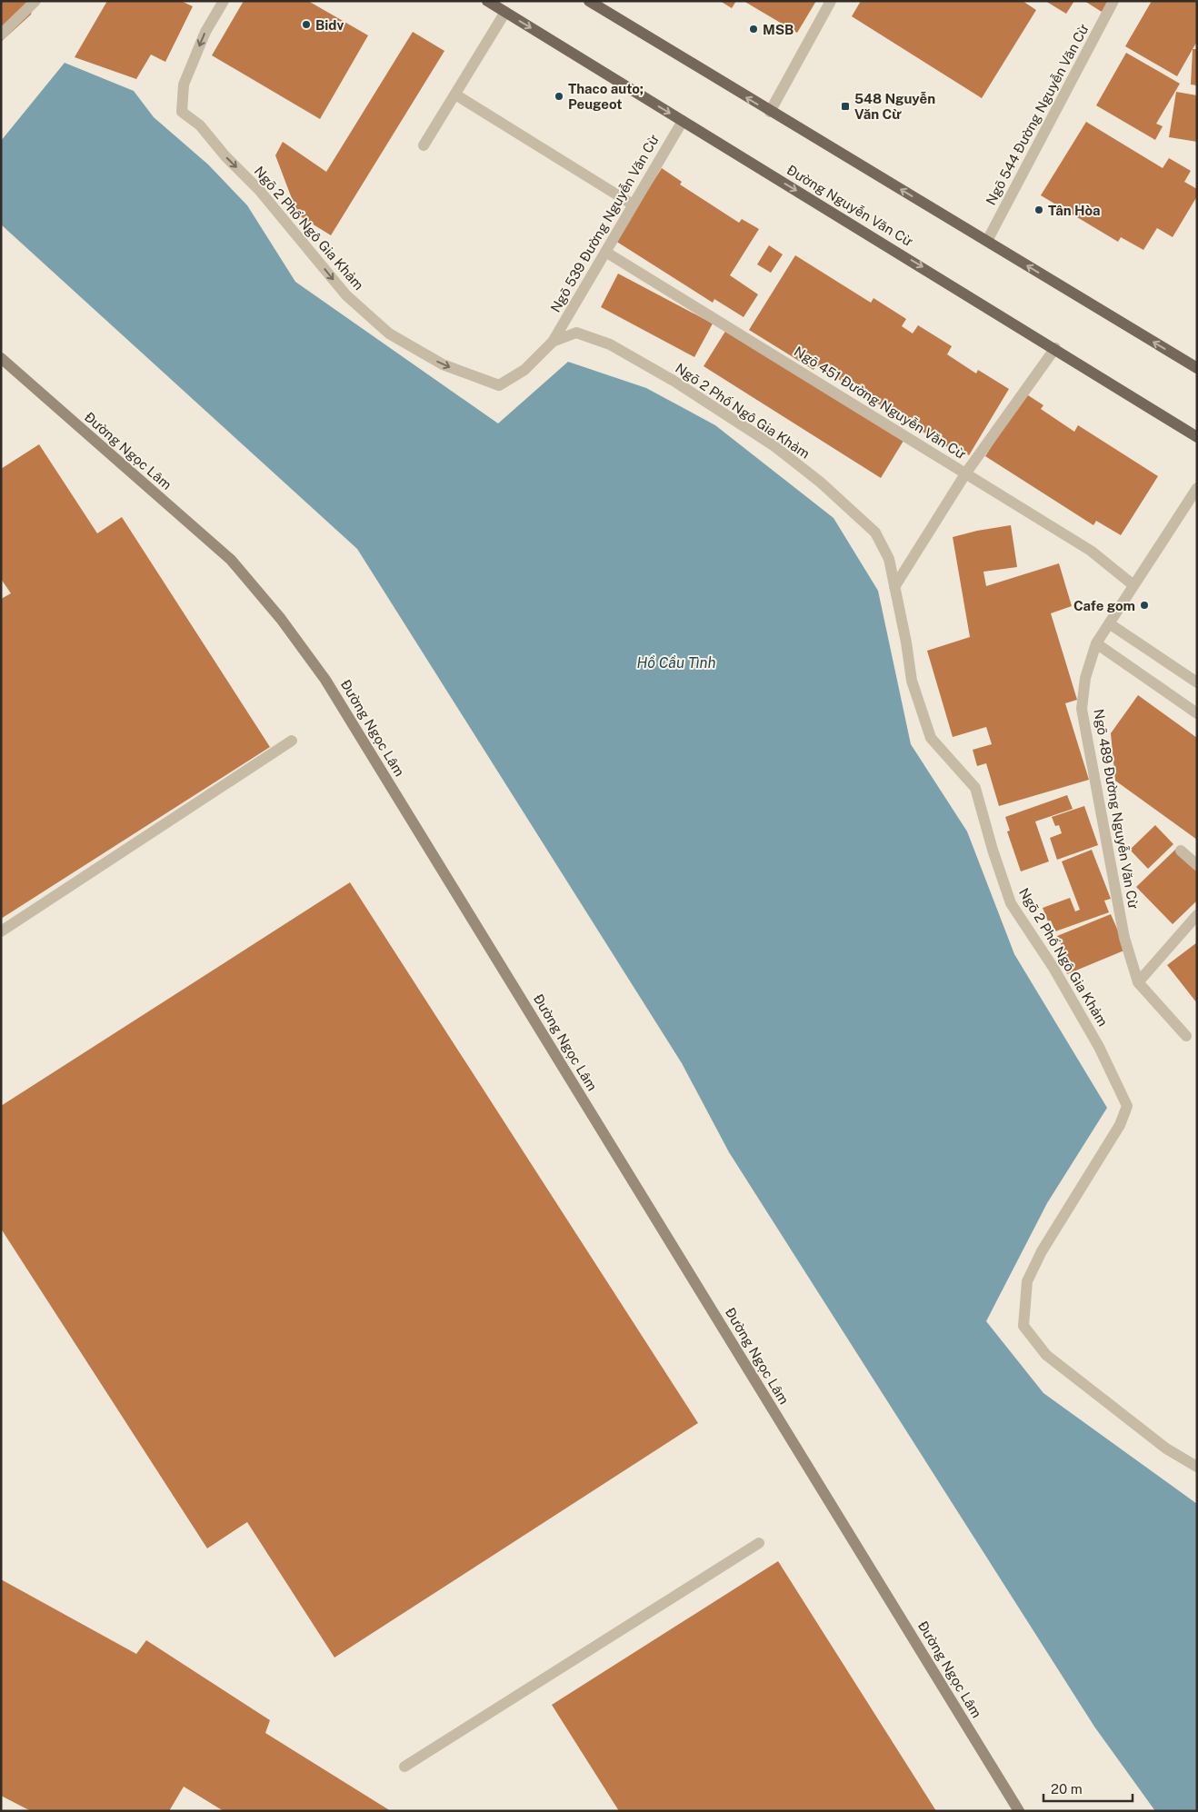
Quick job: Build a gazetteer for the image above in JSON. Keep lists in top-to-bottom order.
{
  "streets": {
    "main road": ["Đường Nguyễn Văn Cừ", "Đường Ngọc Lâm"],
    "street": [
      "Ngõ 544 Đường Nguyễn Văn Cừ",
      "Ngõ 539 Đường Nguyễn Văn Cừ",
      "Ngõ 2 Phố Ngô Gia Khảm",
      "Ngõ 451 Đường Nguyễn Văn Cừ",
      "Ngõ 489 Đường Nguyễn Văn Cừ"
    ]
  },
  "crossings": [
    ["Đường Nguyễn Văn Cừ", "Ngõ 539 Đường Nguyễn Văn Cừ"],
    ["Ngõ 539 Đường Nguyễn Văn Cừ", "Ngõ 2 Phố Ngô Gia Khảm"],
    ["Ngõ 539 Đường Nguyễn Văn Cừ", "Ngõ 451 Đường Nguyễn Văn Cừ"],
    ["Ngõ 451 Đường Nguyễn Văn Cừ", "Ngõ 489 Đường Nguyễn Văn Cừ"]
  ],
  "water": ["Hồ Cầu Tình"],
  "places": {
    "other": [
      "Bidv",
      "MSB",
      "Thaco auto; Peugeot",
      "Tân Hòa",
      "Cafe gom"
    ],
    "transit": ["548 Nguyễn Văn Cừ"]
  },
  "scale_bar": "20 m"
}
